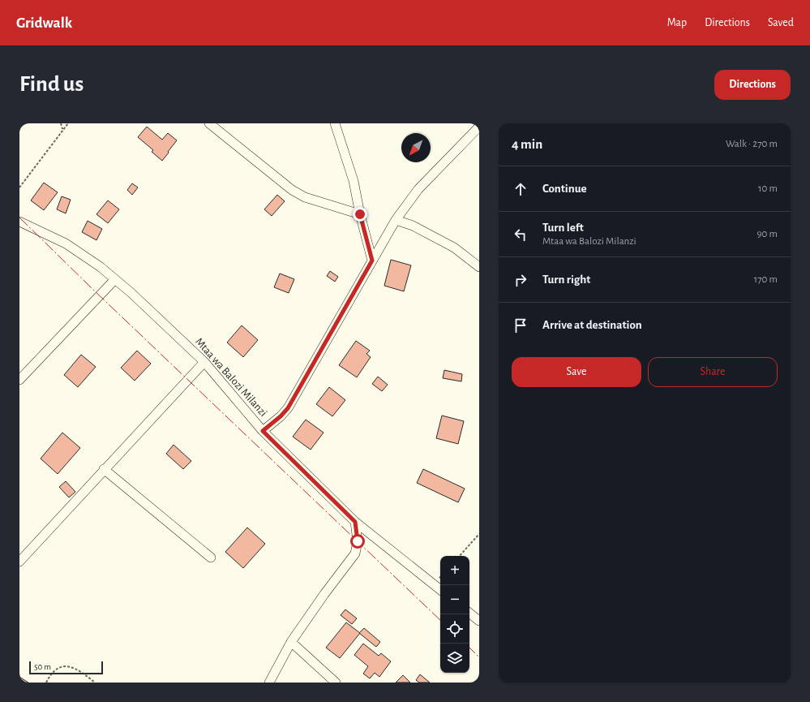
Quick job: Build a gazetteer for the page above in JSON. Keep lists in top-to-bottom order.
{
  "streets": {
    "street": ["Mtaa wa Balozi Milanzi"]
  },
  "scale_bar": "50 m",
  "north": "bottom left",
  "page": {
    "header": "Gridwalk",
    "nav": ["Map", "Directions", "Saved"],
    "buttons": [
      "Directions",
      ["Save", "Share"]
    ],
    "title": "Find us",
    "heading": ["4 min", "Walk · 270 m"],
    "list": [
      ["Continue", "10 m"],
      ["Turn left", "Mtaa wa Balozi Milanzi", "90 m"],
      ["Turn right", "170 m"],
      "Arrive at destination"
    ],
    "map_buttons": ["+", "−"],
    "scale": "50 m"
  }
}
